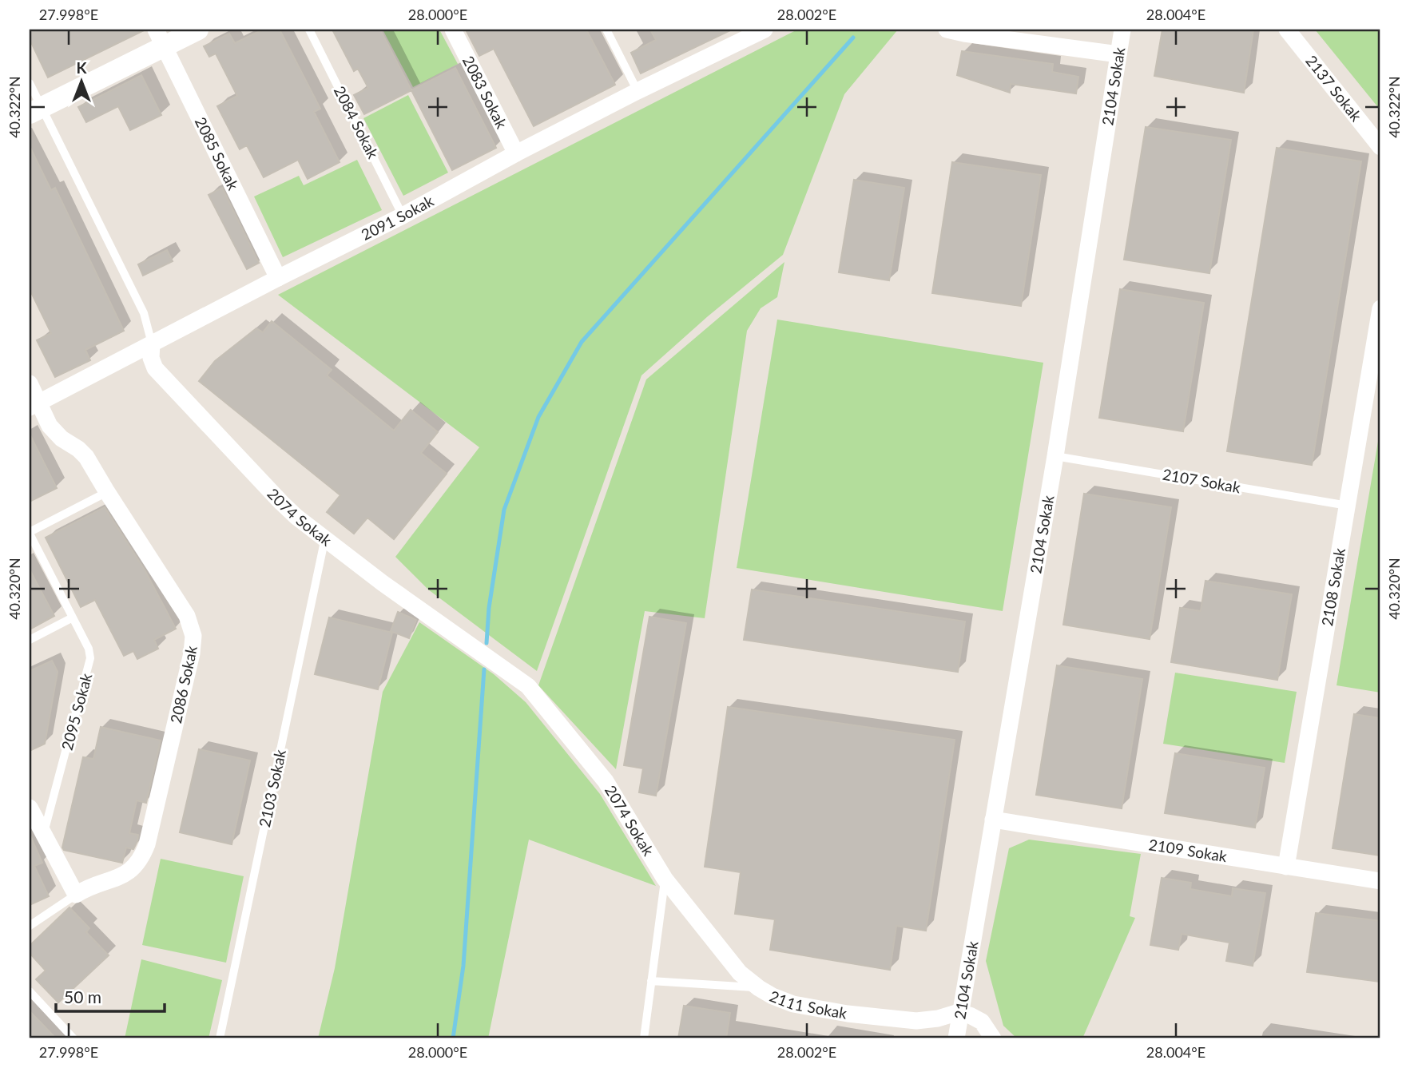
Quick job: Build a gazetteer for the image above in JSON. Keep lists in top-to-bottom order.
{
  "streets": {
    "street": [
      "2104 Sokak",
      "2137 Sokak",
      "2083 Sokak",
      "2085 Sokak",
      "2091 Sokak",
      "2074 Sokak",
      "2108 Sokak",
      "2086 Sokak",
      "2109 Sokak",
      "2111 Sokak"
    ],
    "lane": [
      "2084 Sokak",
      "2107 Sokak",
      "2095 Sokak",
      "2103 Sokak"
    ]
  },
  "crossings": [
    ["2104 Sokak", "2107 Sokak"],
    ["2104 Sokak", "2109 Sokak"],
    ["2104 Sokak", "2111 Sokak"],
    ["2083 Sokak", "2091 Sokak"],
    ["2084 Sokak", "2091 Sokak"],
    ["2085 Sokak", "2091 Sokak"],
    ["2091 Sokak", "2074 Sokak"],
    ["2091 Sokak", "2086 Sokak"],
    ["2107 Sokak", "2108 Sokak"],
    ["2074 Sokak", "2103 Sokak"],
    ["2074 Sokak", "2111 Sokak"],
    ["2108 Sokak", "2109 Sokak"]
  ],
  "scale_bar": "50 m",
  "north": "top",
  "coordinates": [
    "27.998°E",
    "28.000°E",
    "28.002°E",
    "28.004°E",
    "40.322°N",
    "40.320°N"
  ]
}
